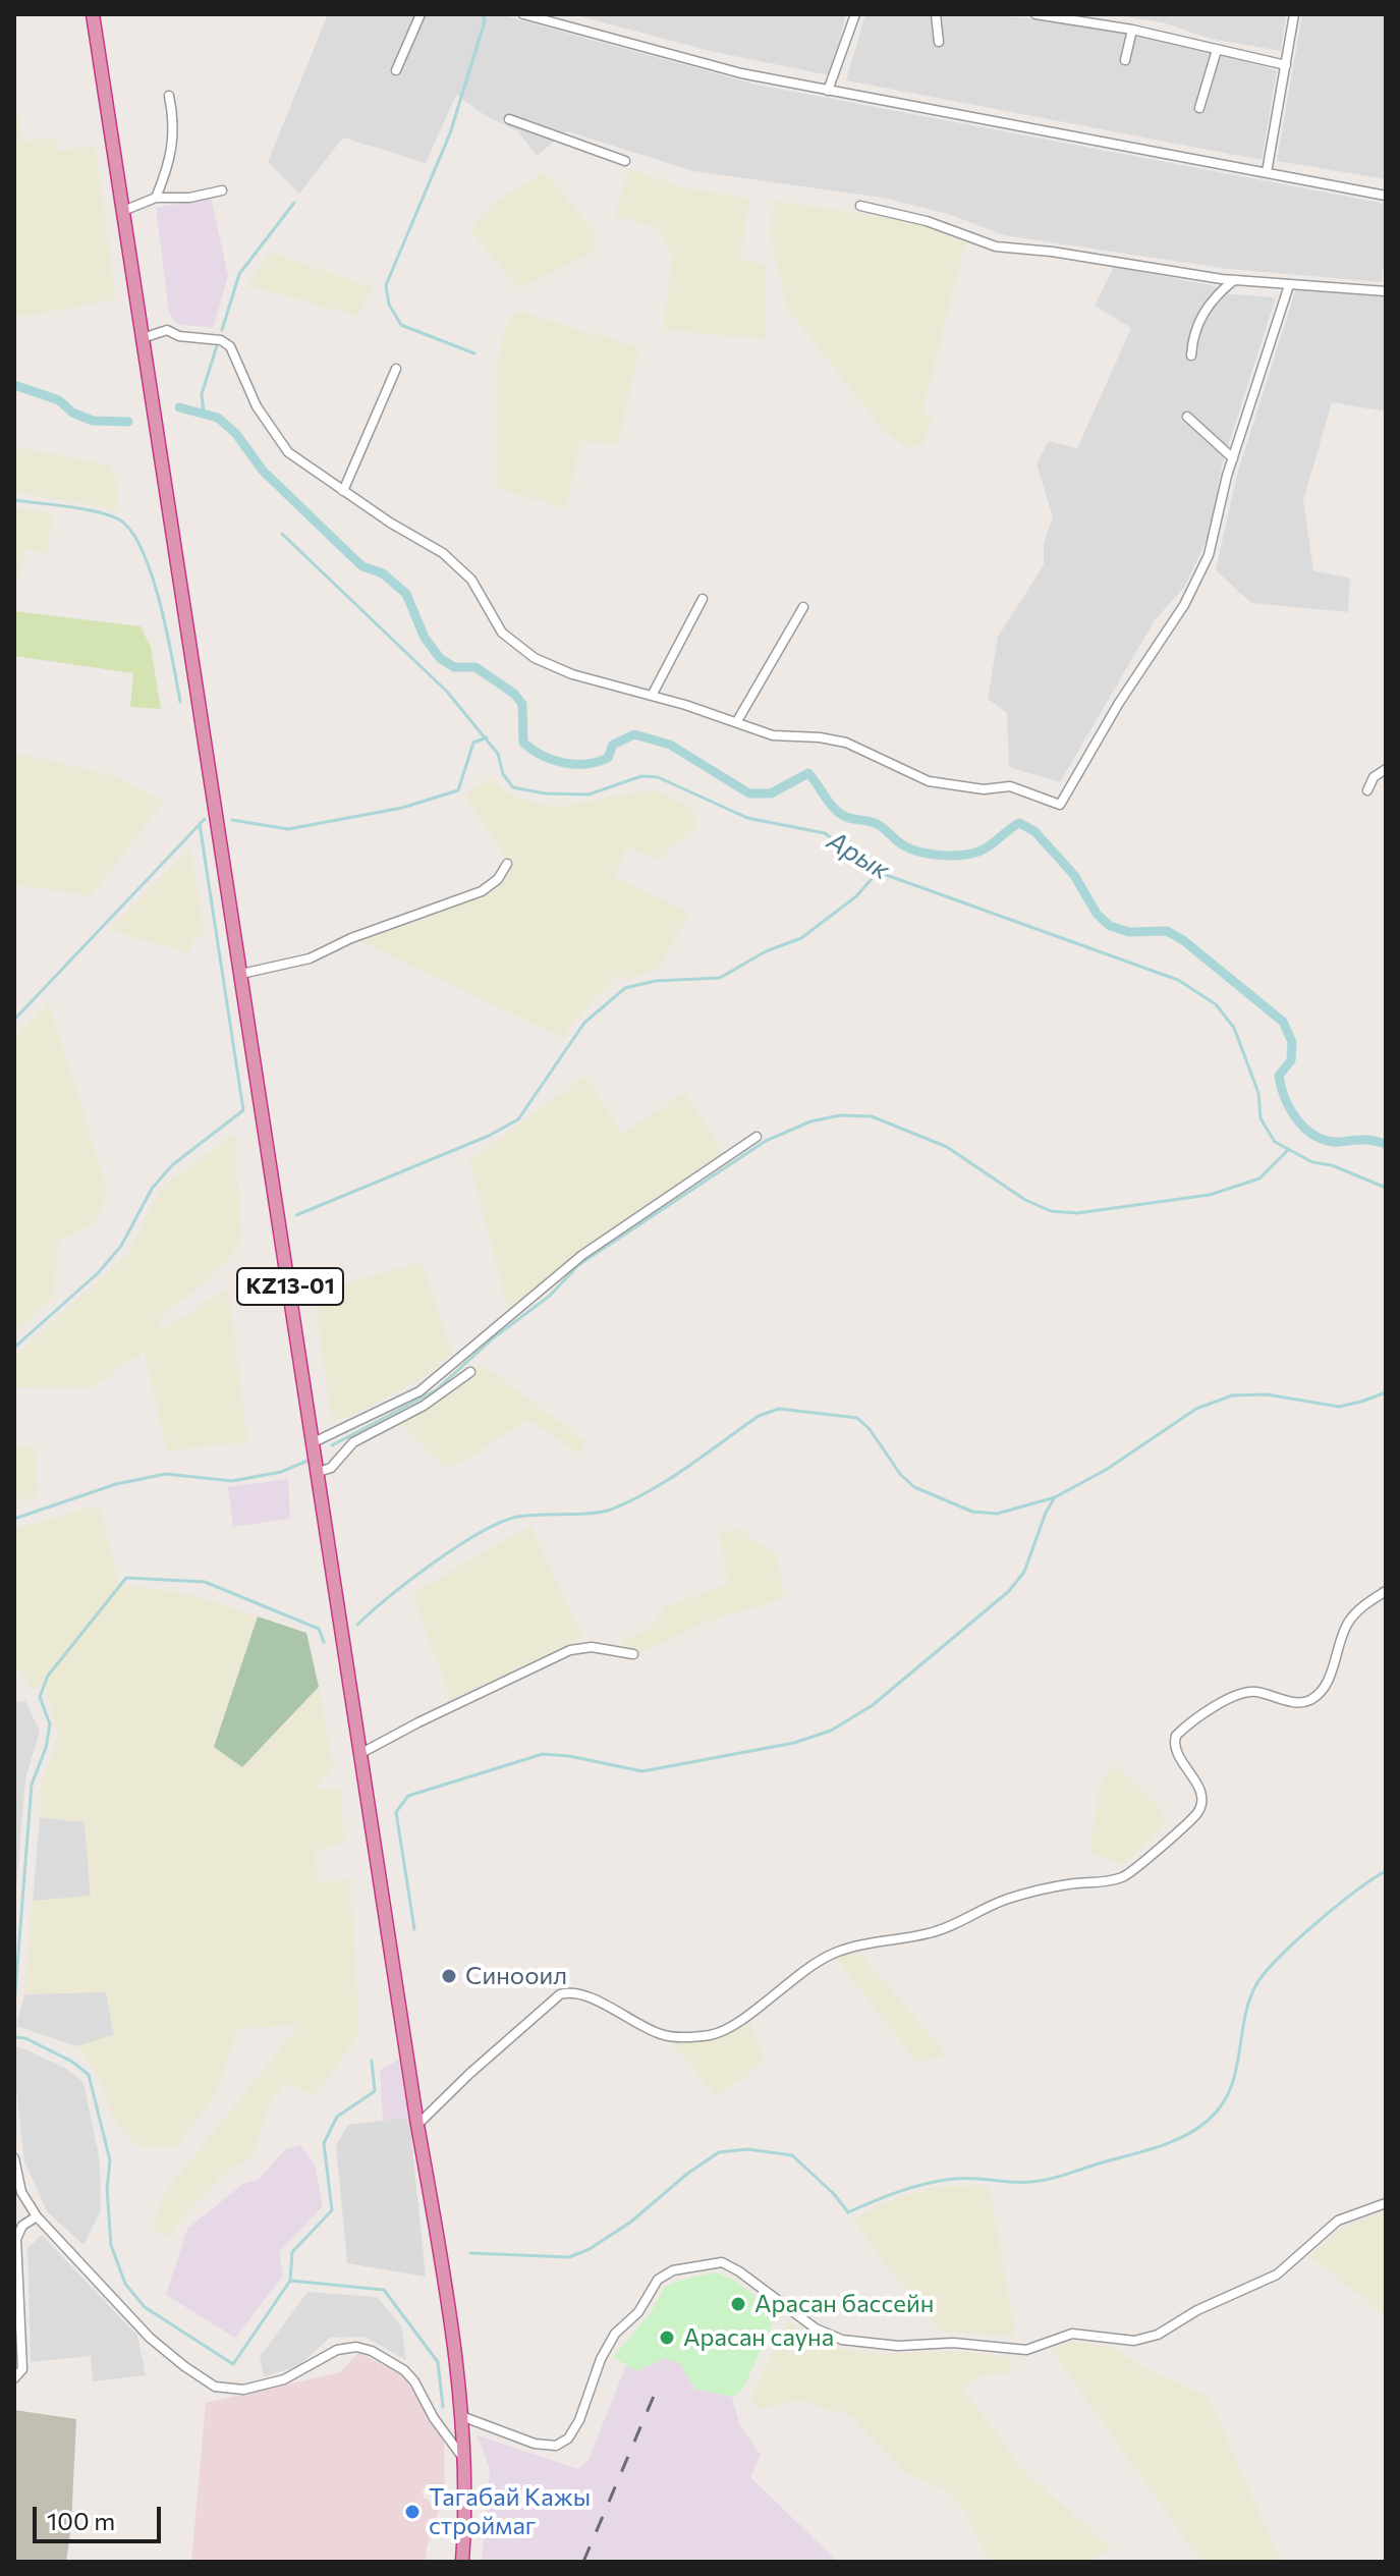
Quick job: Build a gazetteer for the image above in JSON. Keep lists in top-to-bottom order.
{
  "streets": {
    "highway": ["KZ13-01"]
  },
  "water": ["Арык"],
  "places": [
    "Синооил",
    "Арасан бассейн",
    "Арасан сауна",
    "Тагабай Кажы строймаг"
  ],
  "scale_bar": "100 m"
}
